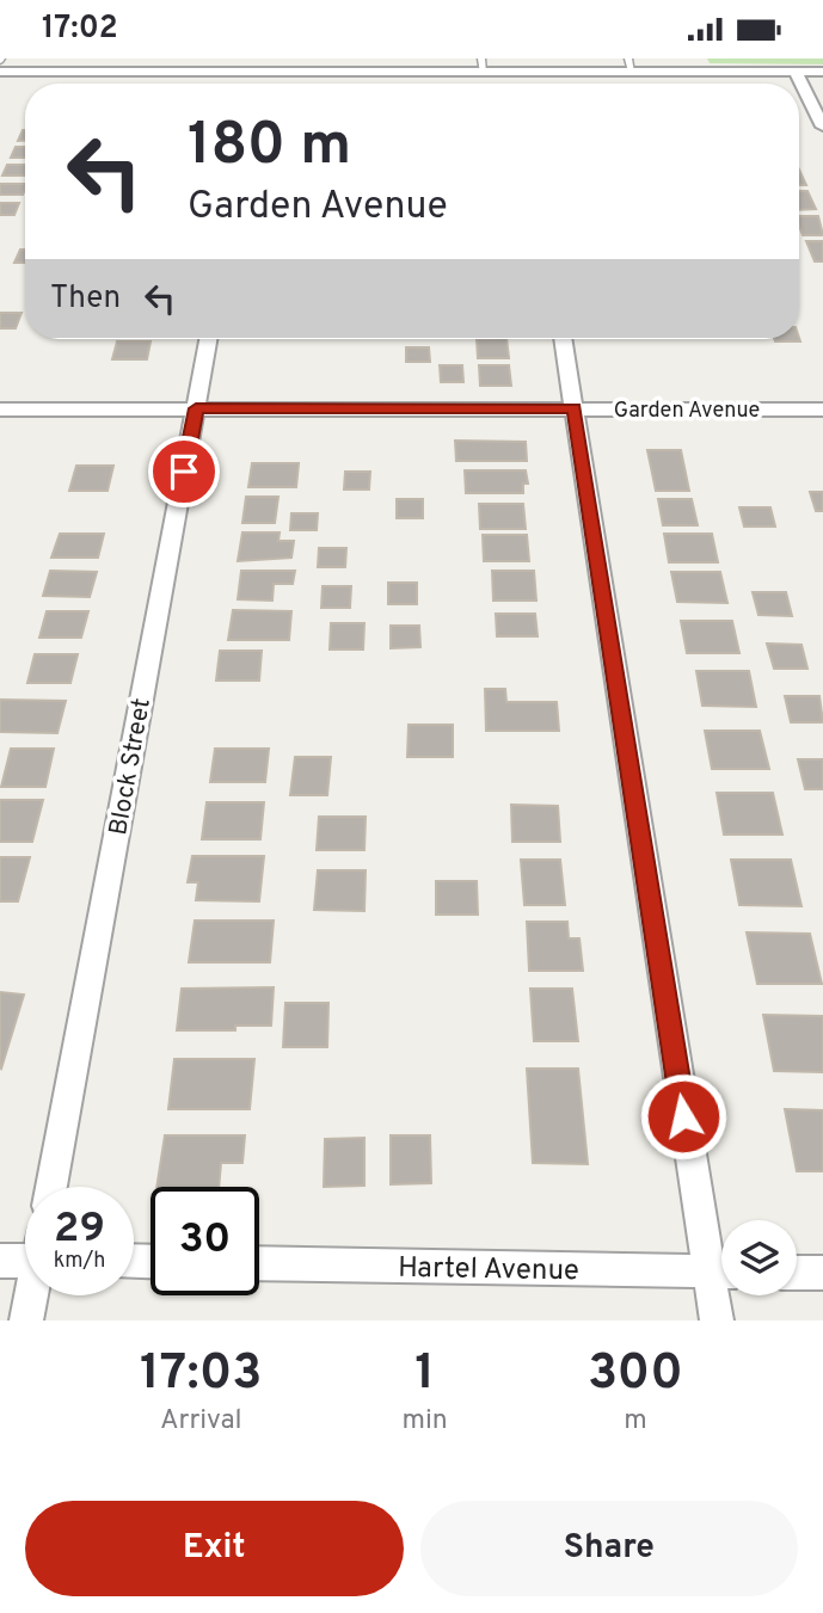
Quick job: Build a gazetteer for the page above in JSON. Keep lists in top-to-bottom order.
{
  "streets": {
    "street": ["Garden Avenue", "Block Street", "Hartel Avenue"]
  },
  "crossings": [
    ["Garden Avenue", "Block Street"]
  ],
  "page": {
    "status": "17:02",
    "turn": ["180 m", "Garden Avenue"],
    "then": "Then",
    "speed": "29 km/h",
    "limit": "30",
    "eta": [
      "17:03",
      "Arrival",
      "1",
      "min",
      "300",
      "m"
    ],
    "buttons": ["Exit", "Share"]
  }
}
